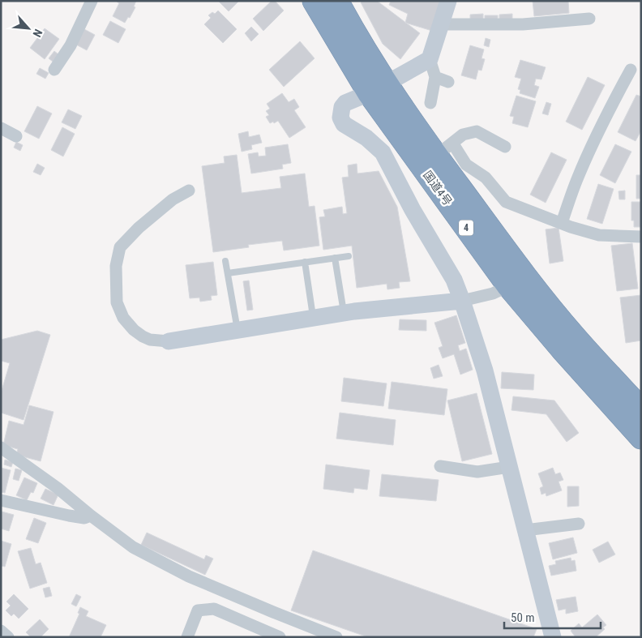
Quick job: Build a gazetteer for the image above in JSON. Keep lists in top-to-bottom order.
{
  "streets": {
    "highway": ["国道4号", "4"]
  },
  "scale_bar": "50 m",
  "north": "bottom right"
}
